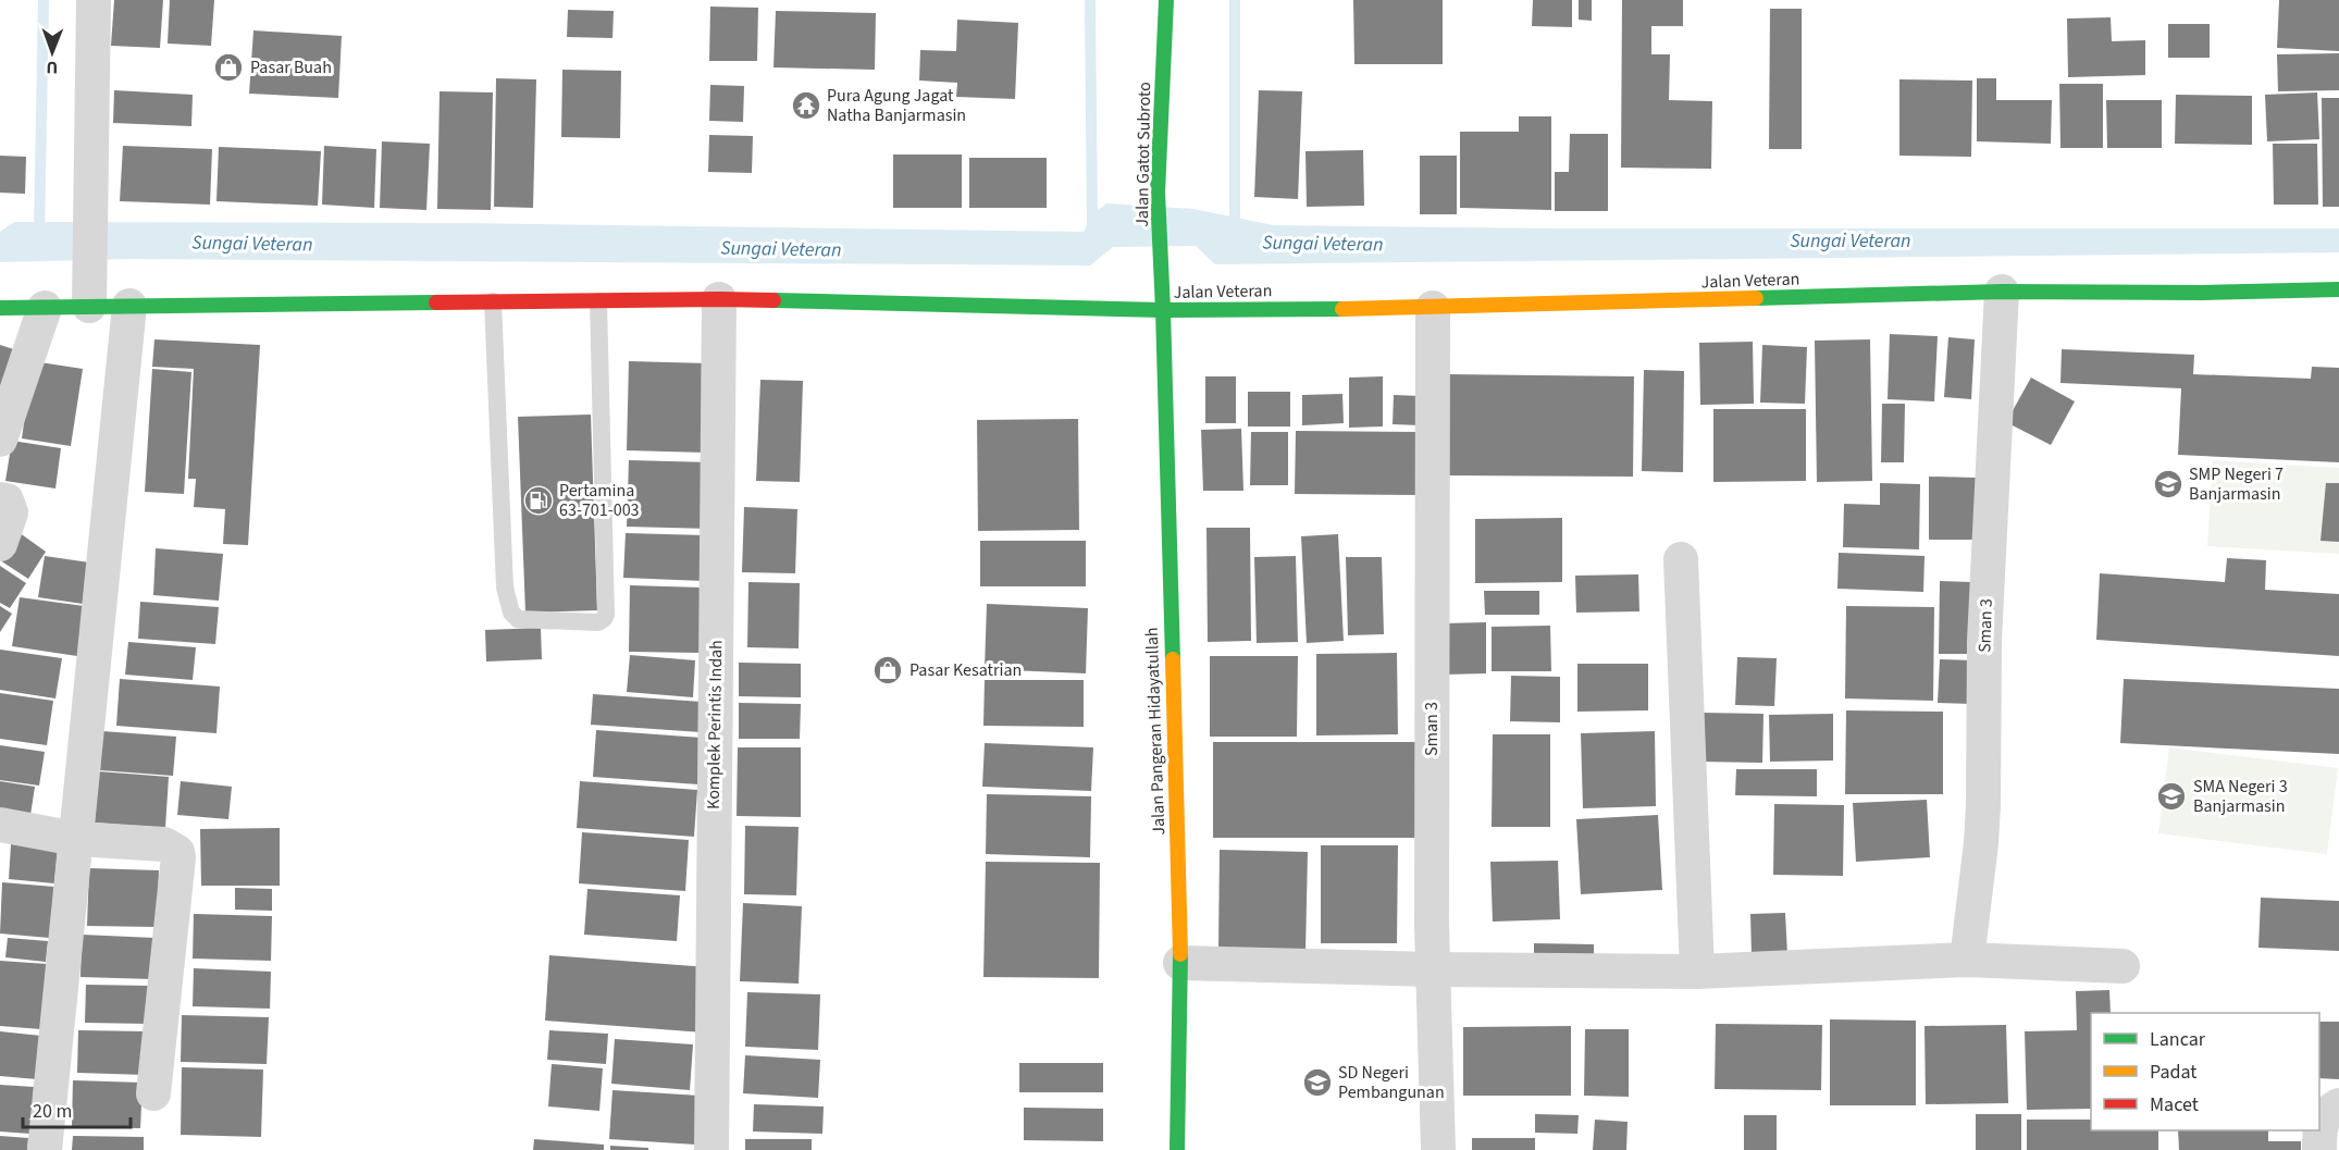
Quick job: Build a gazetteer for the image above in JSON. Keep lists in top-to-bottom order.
{
  "streets": {
    "main road": ["Jalan Gatot Subroto", "Jalan Veteran", "Jalan Pangeran Hidayatullah"],
    "street": ["Sman 3", "Komplek Perintis Indah"]
  },
  "crossings": [
    ["Jalan Gatot Subroto", "Jalan Veteran"],
    ["Jalan Gatot Subroto", "Jalan Pangeran Hidayatullah"],
    ["Jalan Veteran", "Sman 3"],
    ["Jalan Veteran", "Komplek Perintis Indah"],
    ["Jalan Veteran", "Jalan Pangeran Hidayatullah"]
  ],
  "water": ["Sungai Veteran"],
  "places": {
    "shop": ["Pasar Buah", "Pasar Kesatrian"],
    "temple": ["Pura Agung Jagat Natha Banjarmasin"],
    "school or university": ["SMP Negeri 7 Banjarmasin", "SMA Negeri 3 Banjarmasin", "SD Negeri Pembangunan"],
    "fuel station": ["Pertamina 63-701-003"]
  },
  "legend": ["Lancar", "Padat", "Macet"],
  "scale_bar": "20 m",
  "north": "bottom"
}
